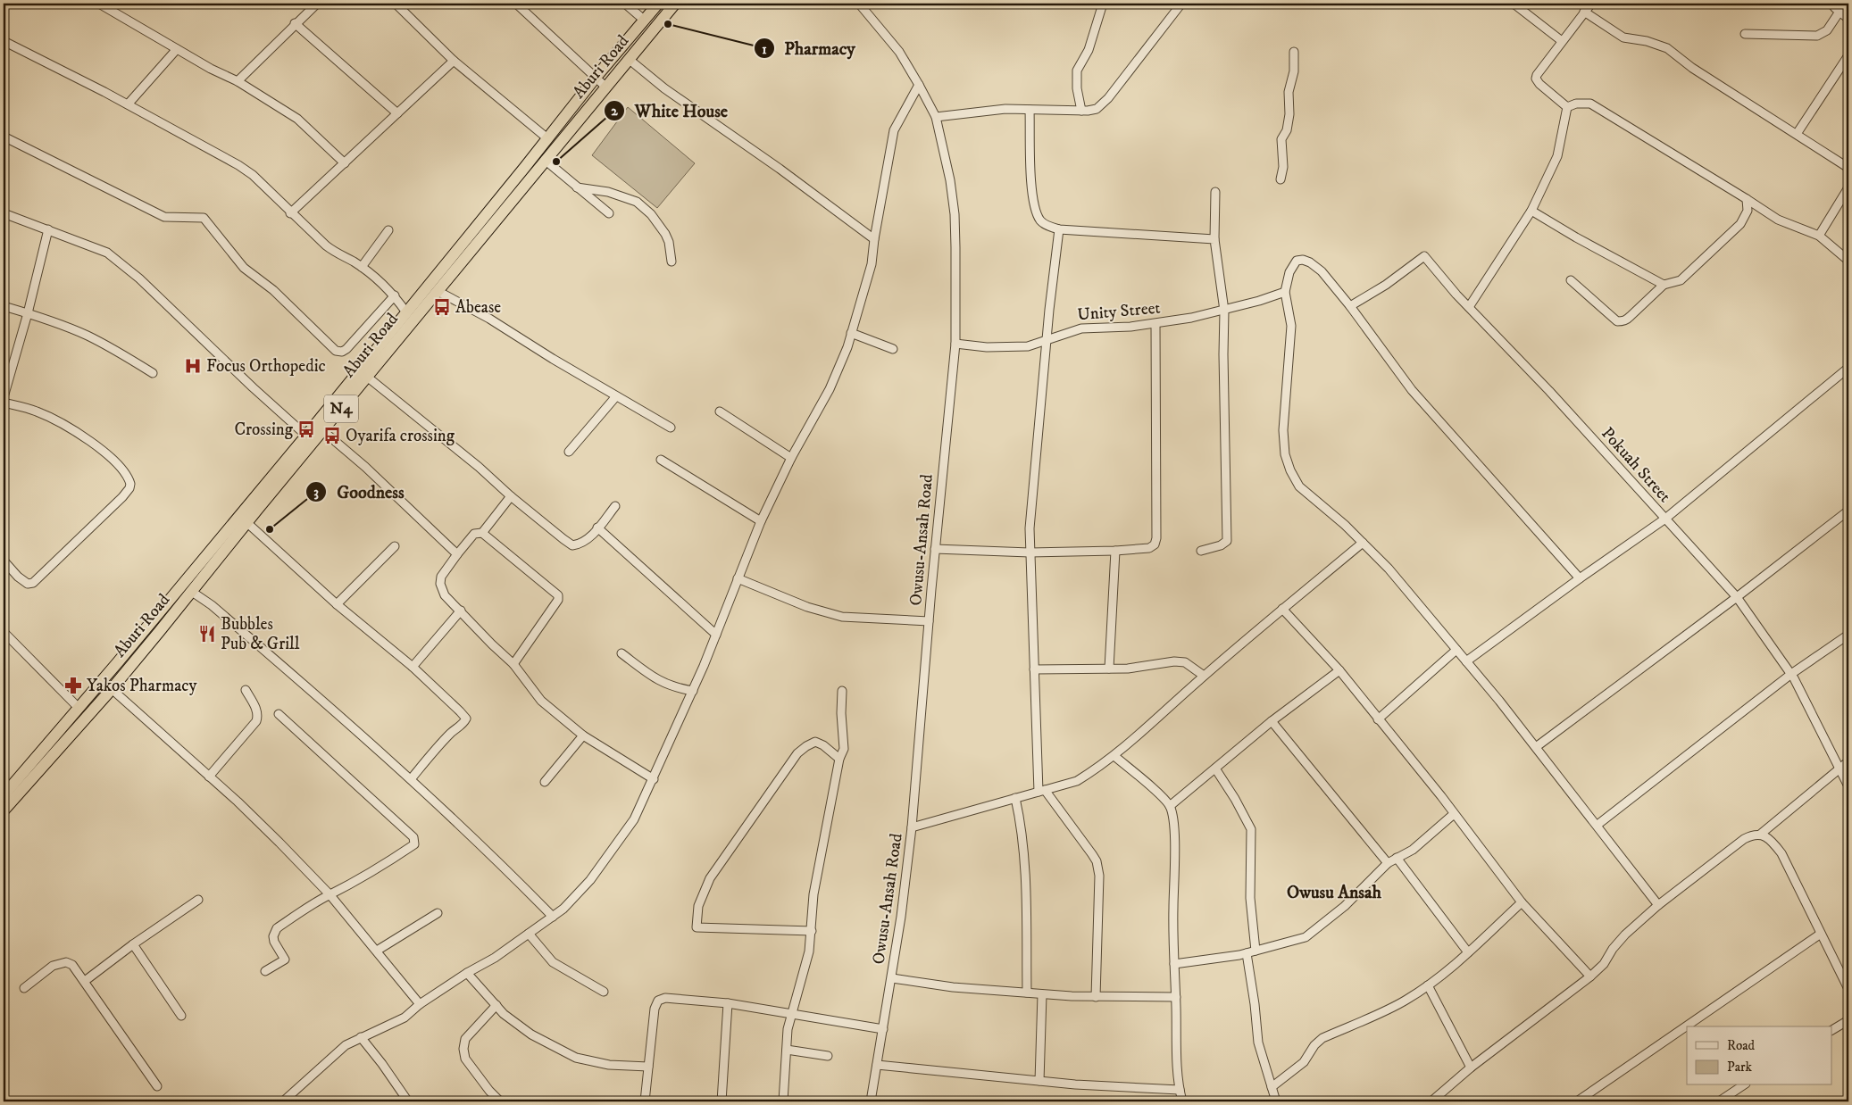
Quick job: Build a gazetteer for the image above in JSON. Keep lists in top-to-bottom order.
{
  "streets": {
    "highway": ["Aburi Road", "N4"],
    "street": ["Unity Street", "Pokuah Street", "Owusu-Ansah Road"]
  },
  "crossings": [
    ["Unity Street", "Owusu-Ansah Road"]
  ],
  "districts": ["Owusu Ansah"],
  "places": {
    "other": ["Pharmacy", "White House", "Goodness"],
    "bus stop": ["Abease", "Crossing", "Oyarifa crossing"],
    "hospital": ["Focus Orthopedic"],
    "restaurant": ["Bubbles Pub & Grill"],
    "pharmacy": ["Yakos Pharmacy"]
  },
  "legend": ["Road", "Park"]
}
